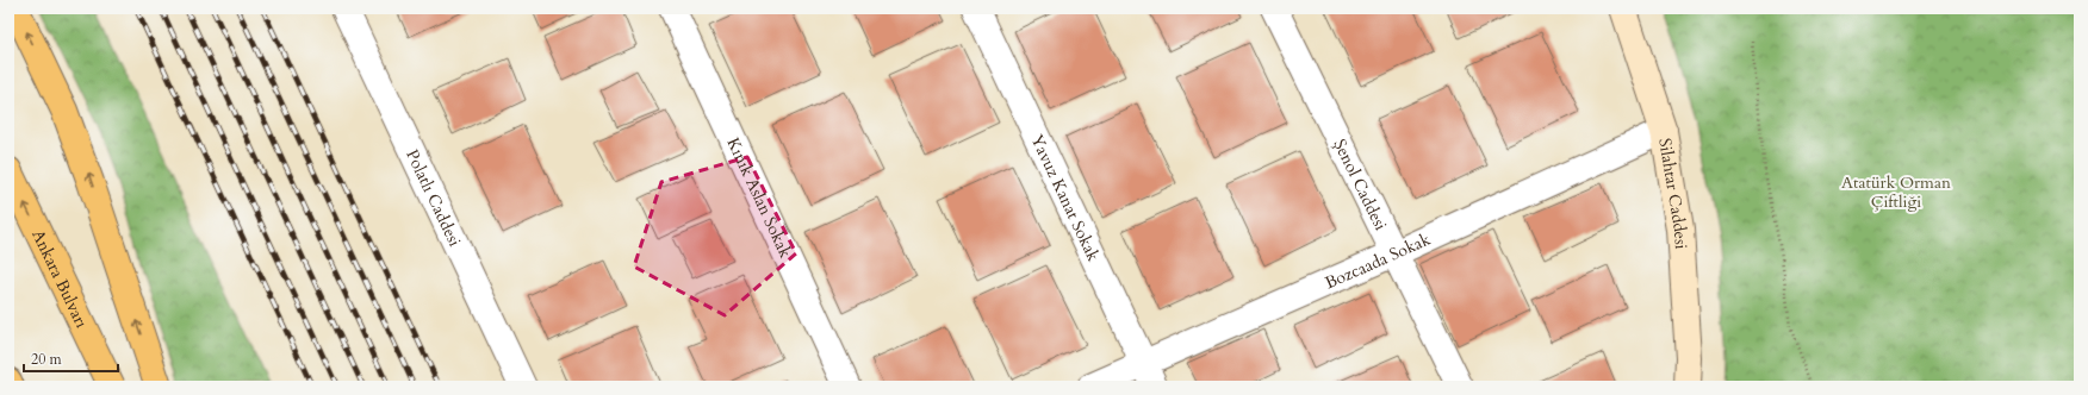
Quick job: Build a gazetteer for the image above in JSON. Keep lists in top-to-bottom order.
{
  "streets": {
    "main road": ["Silahtar Caddesi", "Ankara Bulvarı"],
    "street": [
      "Şenol Caddesi",
      "Polatlı Caddesi",
      "Kınık Aslan Sokak",
      "Yavuz Kanat Sokak",
      "Bozcaada Sokak"
    ]
  },
  "crossings": [
    ["Şenol Caddesi", "Bozcaada Sokak"],
    ["Silahtar Caddesi", "Bozcaada Sokak"],
    ["Yavuz Kanat Sokak", "Bozcaada Sokak"]
  ],
  "parks": ["Atatürk Orman Çiftliği"],
  "scale_bar": "20 m"
}
